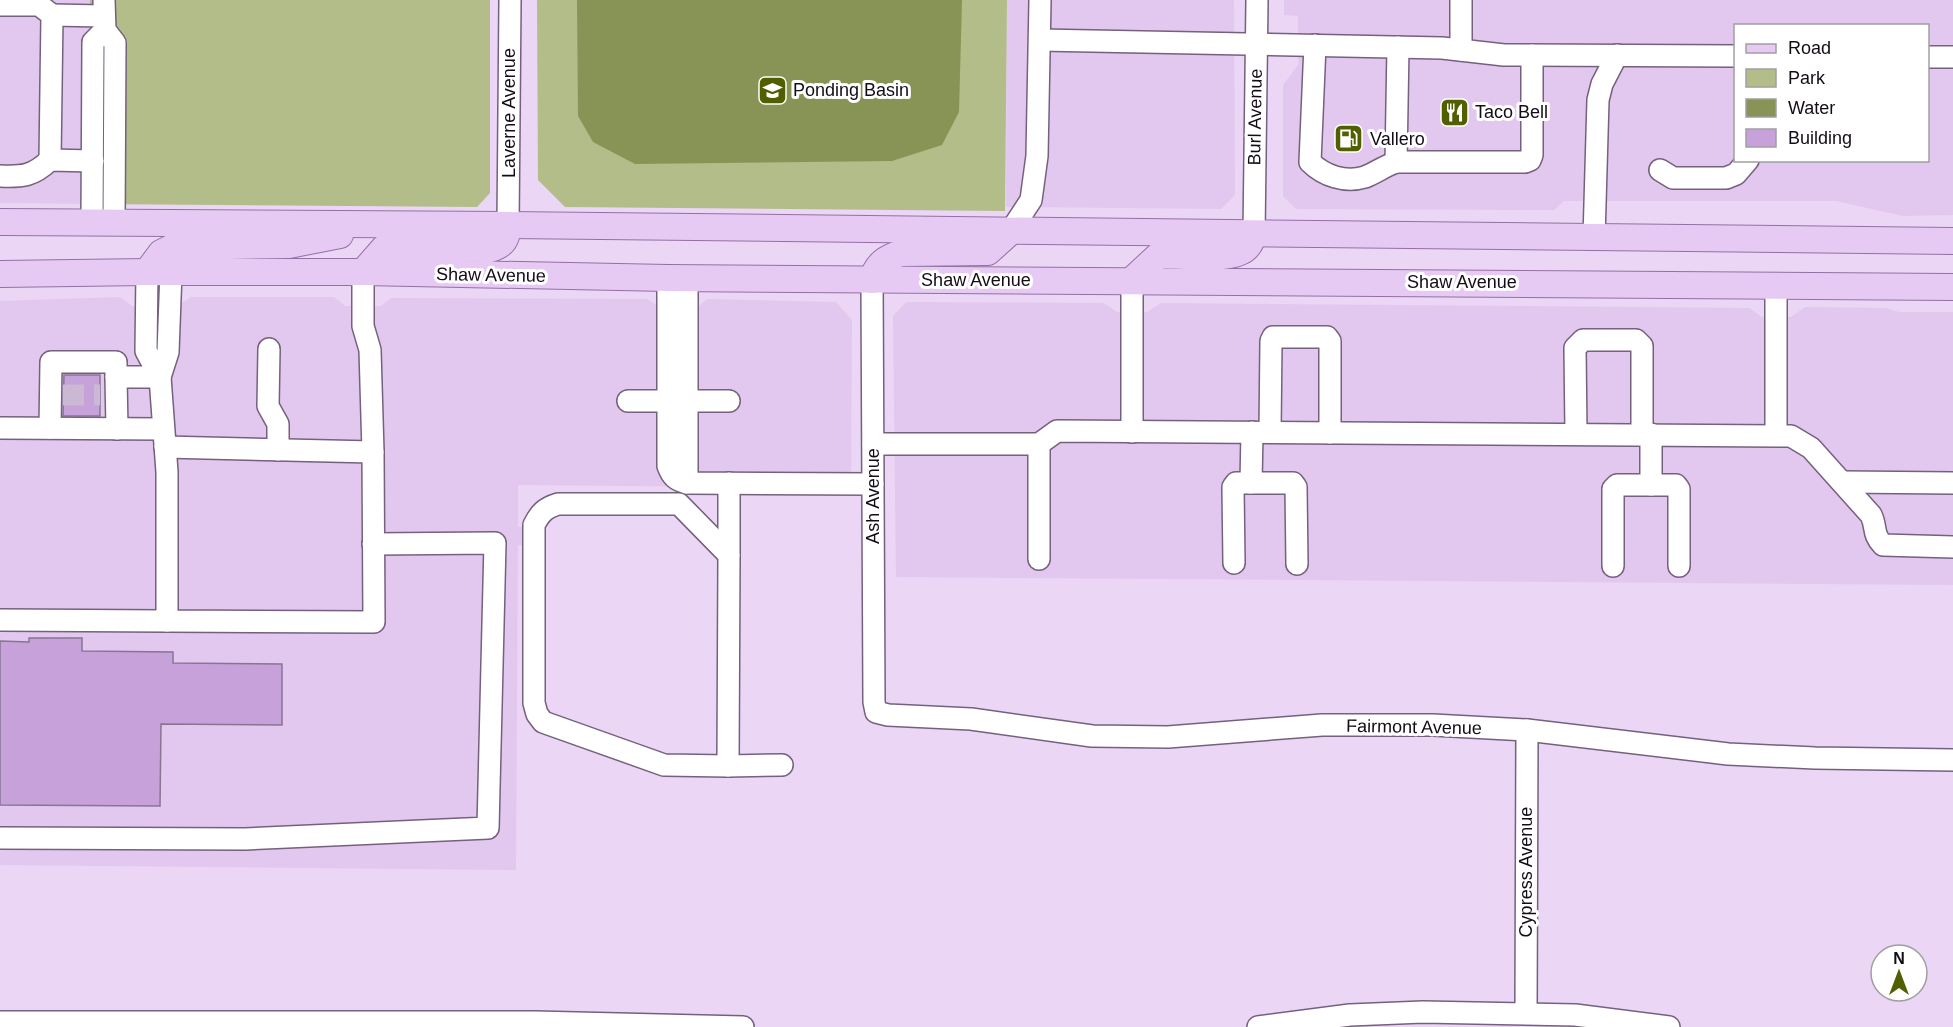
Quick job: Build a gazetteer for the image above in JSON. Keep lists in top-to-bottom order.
{
  "streets": {
    "main road": ["Shaw Avenue"],
    "street": [
      "Laverne Avenue",
      "Burl Avenue",
      "Ash Avenue",
      "Fairmont Avenue",
      "Cypress Avenue"
    ]
  },
  "crossings": [
    ["Shaw Avenue", "Ash Avenue"],
    ["Ash Avenue", "Fairmont Avenue"],
    ["Fairmont Avenue", "Cypress Avenue"]
  ],
  "places": {
    "school or university": ["Ponding Basin"],
    "restaurant": ["Taco Bell"],
    "fuel station": ["Vallero"]
  },
  "legend": [
    "Road",
    "Park",
    "Water",
    "Building"
  ],
  "north": "top"
}
